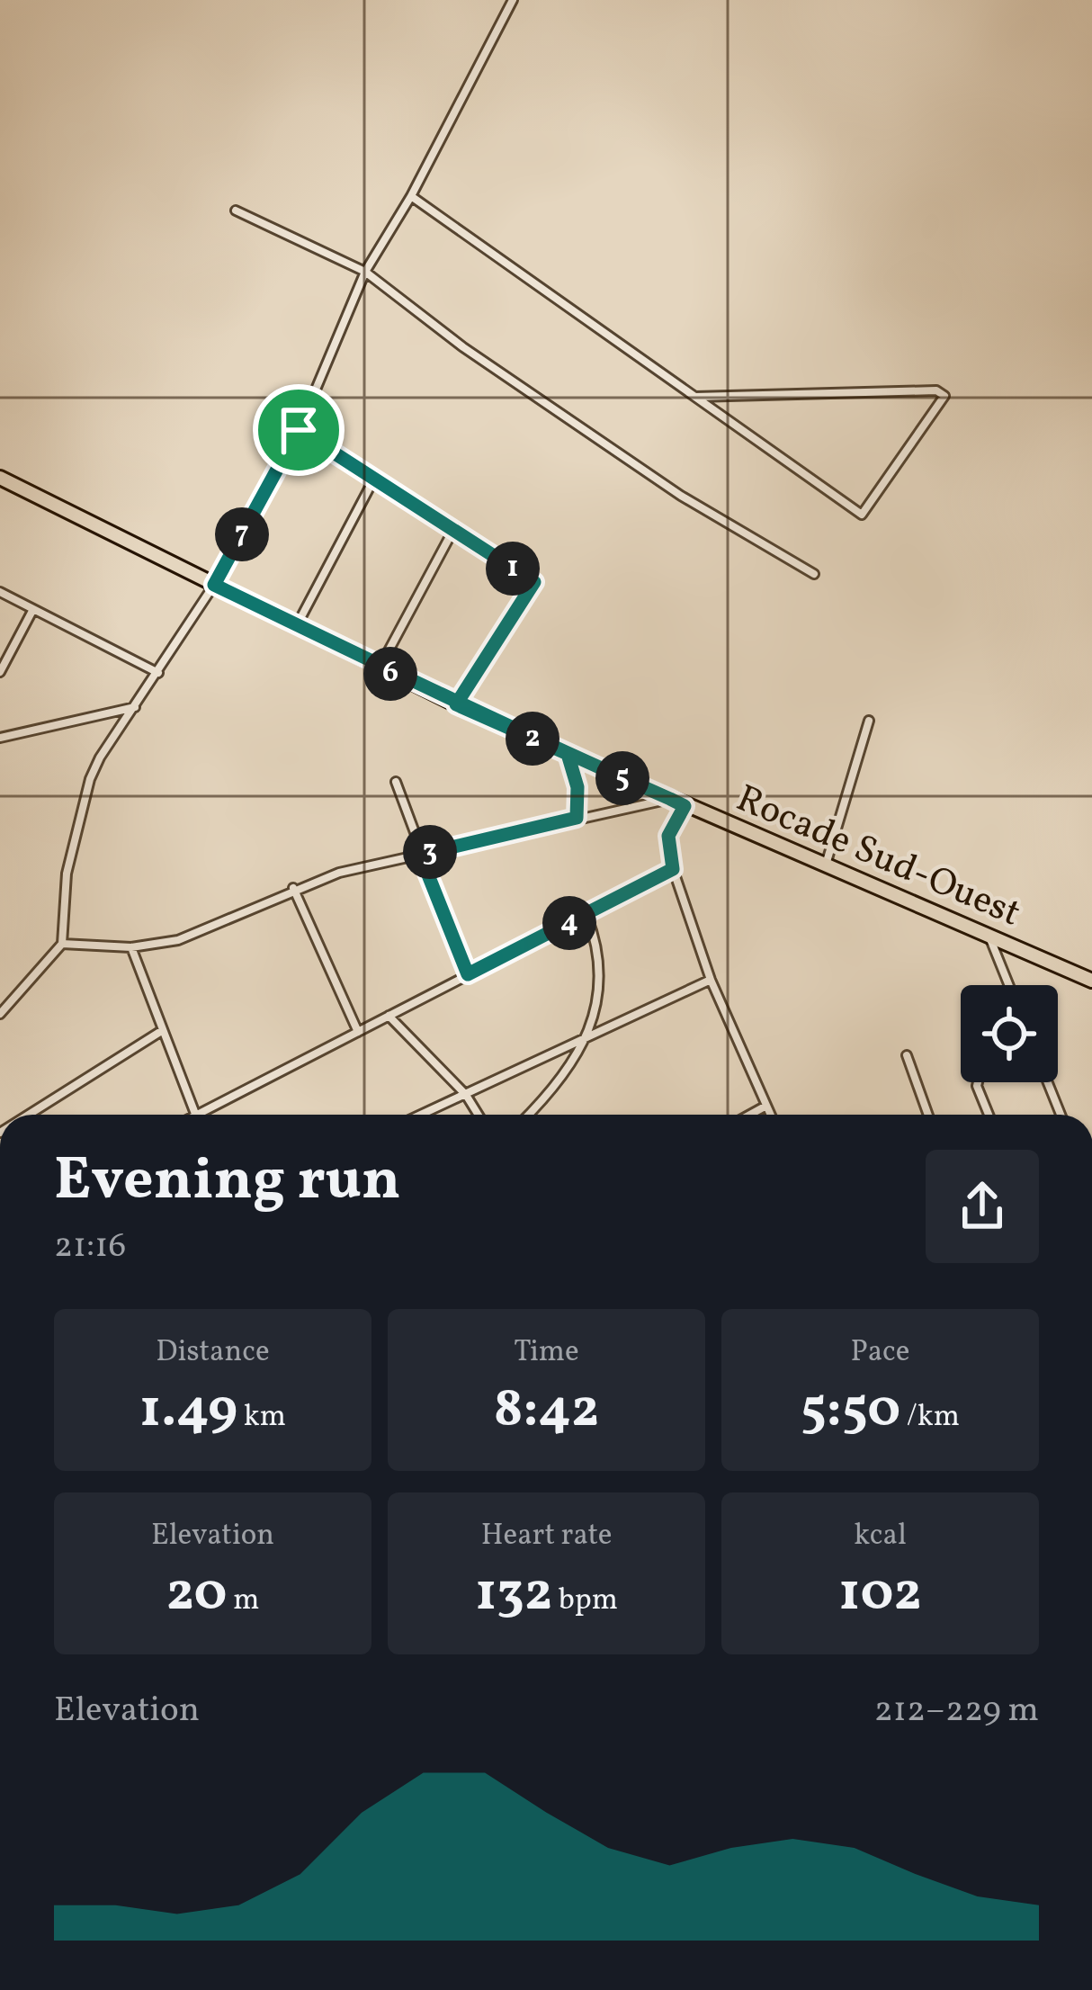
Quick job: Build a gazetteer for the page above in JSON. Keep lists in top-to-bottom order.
{
  "streets": {
    "main road": ["Rocade Sud-Ouest"]
  },
  "page": {
    "pins": [
      "7",
      "1",
      "6",
      "2",
      "5",
      "3",
      "4"
    ],
    "heading": ["Evening run", "21:16"],
    "stats": [
      ["Distance", "1.49 km"],
      ["Time", "8:42"],
      ["Pace", "5:50 /km"],
      ["Elevation", "20 m"],
      ["Heart rate", "132 bpm"],
      ["kcal", "102"]
    ],
    "chart": ["Elevation", "212–229 m"]
  }
}
